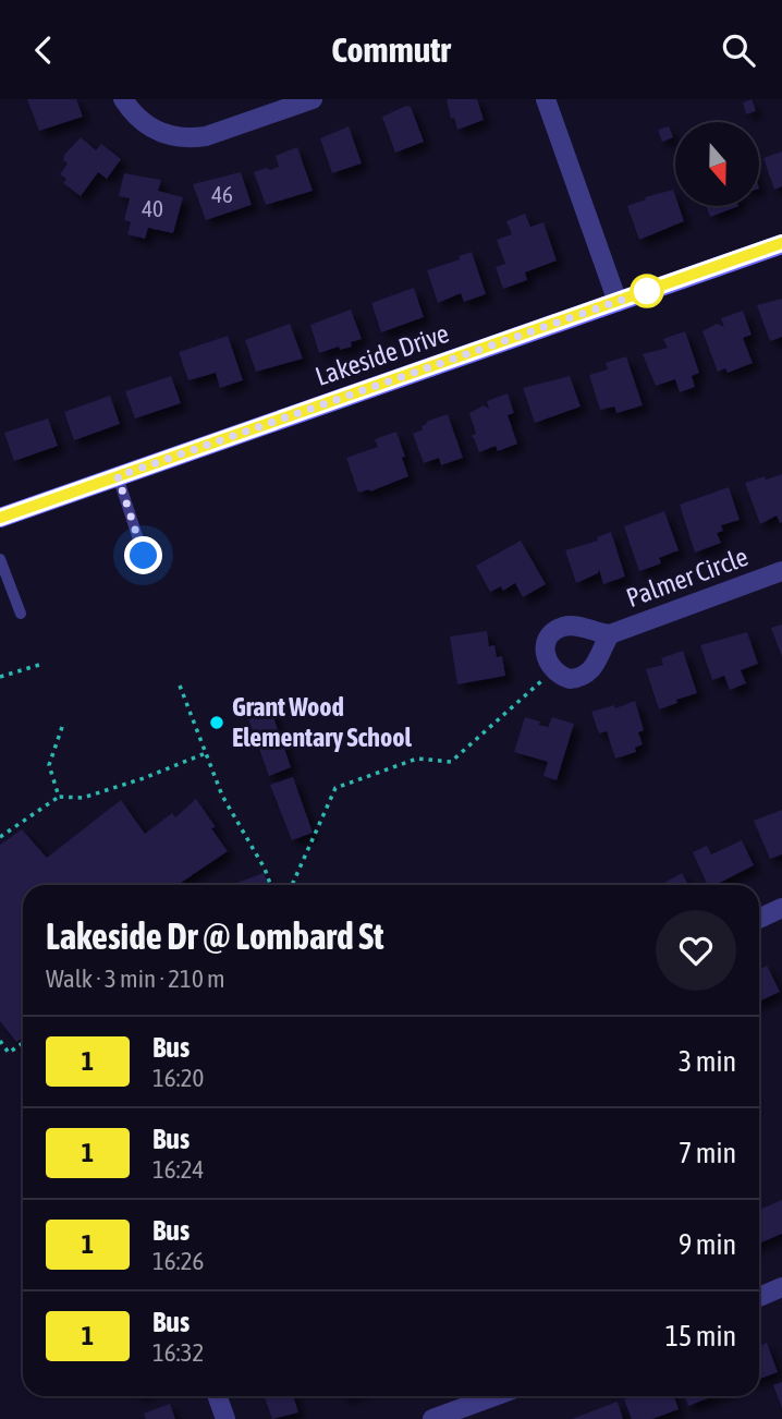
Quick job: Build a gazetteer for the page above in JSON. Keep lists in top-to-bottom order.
{
  "streets": {
    "street": ["Lakeside Drive", "Palmer Circle"]
  },
  "places": ["Grant Wood Elementary School"],
  "lines": ["bus line 1"],
  "house_numbers": ["46", "40"],
  "north": "bottom",
  "page": {
    "header": "Commutr",
    "heading": ["Lakeside Dr @ Lombard St", "Walk · 3 min · 210 m"],
    "list": [
      {
        "mark": "1",
        "name": "Bus",
        "note": "16:20",
        "value": "3 min"
      },
      {
        "mark": "1",
        "name": "Bus",
        "note": "16:24",
        "value": "7 min"
      },
      {
        "mark": "1",
        "name": "Bus",
        "note": "16:26",
        "value": "9 min"
      },
      {
        "mark": "1",
        "name": "Bus",
        "note": "16:32",
        "value": "15 min"
      }
    ]
  }
}
